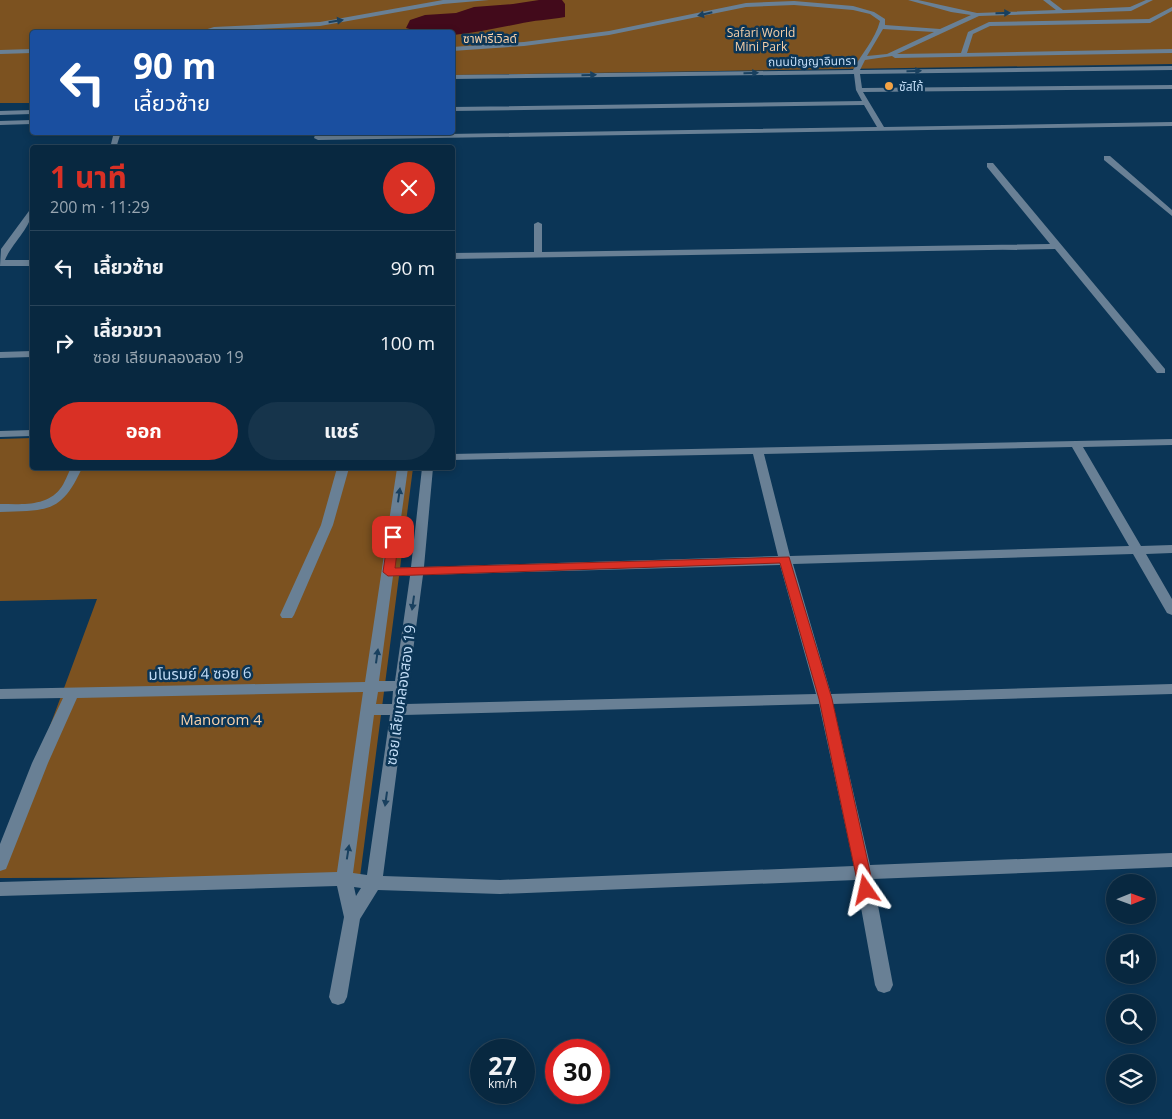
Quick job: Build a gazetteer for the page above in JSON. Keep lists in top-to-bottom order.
{
  "streets": {
    "street": ["ถนนปัญญาอินทรา", "มโนรมย์ 4 ซอย 6", "ซอย เลียบคลองสอง 19"]
  },
  "crossings": [
    ["มโนรมย์ 4 ซอย 6", "ซอย เลียบคลองสอง 19"]
  ],
  "parks": ["Safari World Mini Park", "ซาฟารีเวิลด์", "Manorom 4"],
  "places": ["ซัสไก้"],
  "north": "right",
  "page": {
    "turn": ["90 m", "เลี้ยวซ้าย"],
    "heading": ["1 นาที", "200 m · 11:29"],
    "list": [
      {
        "name": "เลี้ยวซ้าย",
        "value": "90 m"
      },
      {
        "name": "เลี้ยวขวา",
        "note": "ซอย เลียบคลองสอง 19",
        "value": "100 m"
      }
    ],
    "buttons": ["ออก", "แชร์"],
    "speed": "27 km/h",
    "limit": "30"
  }
}
